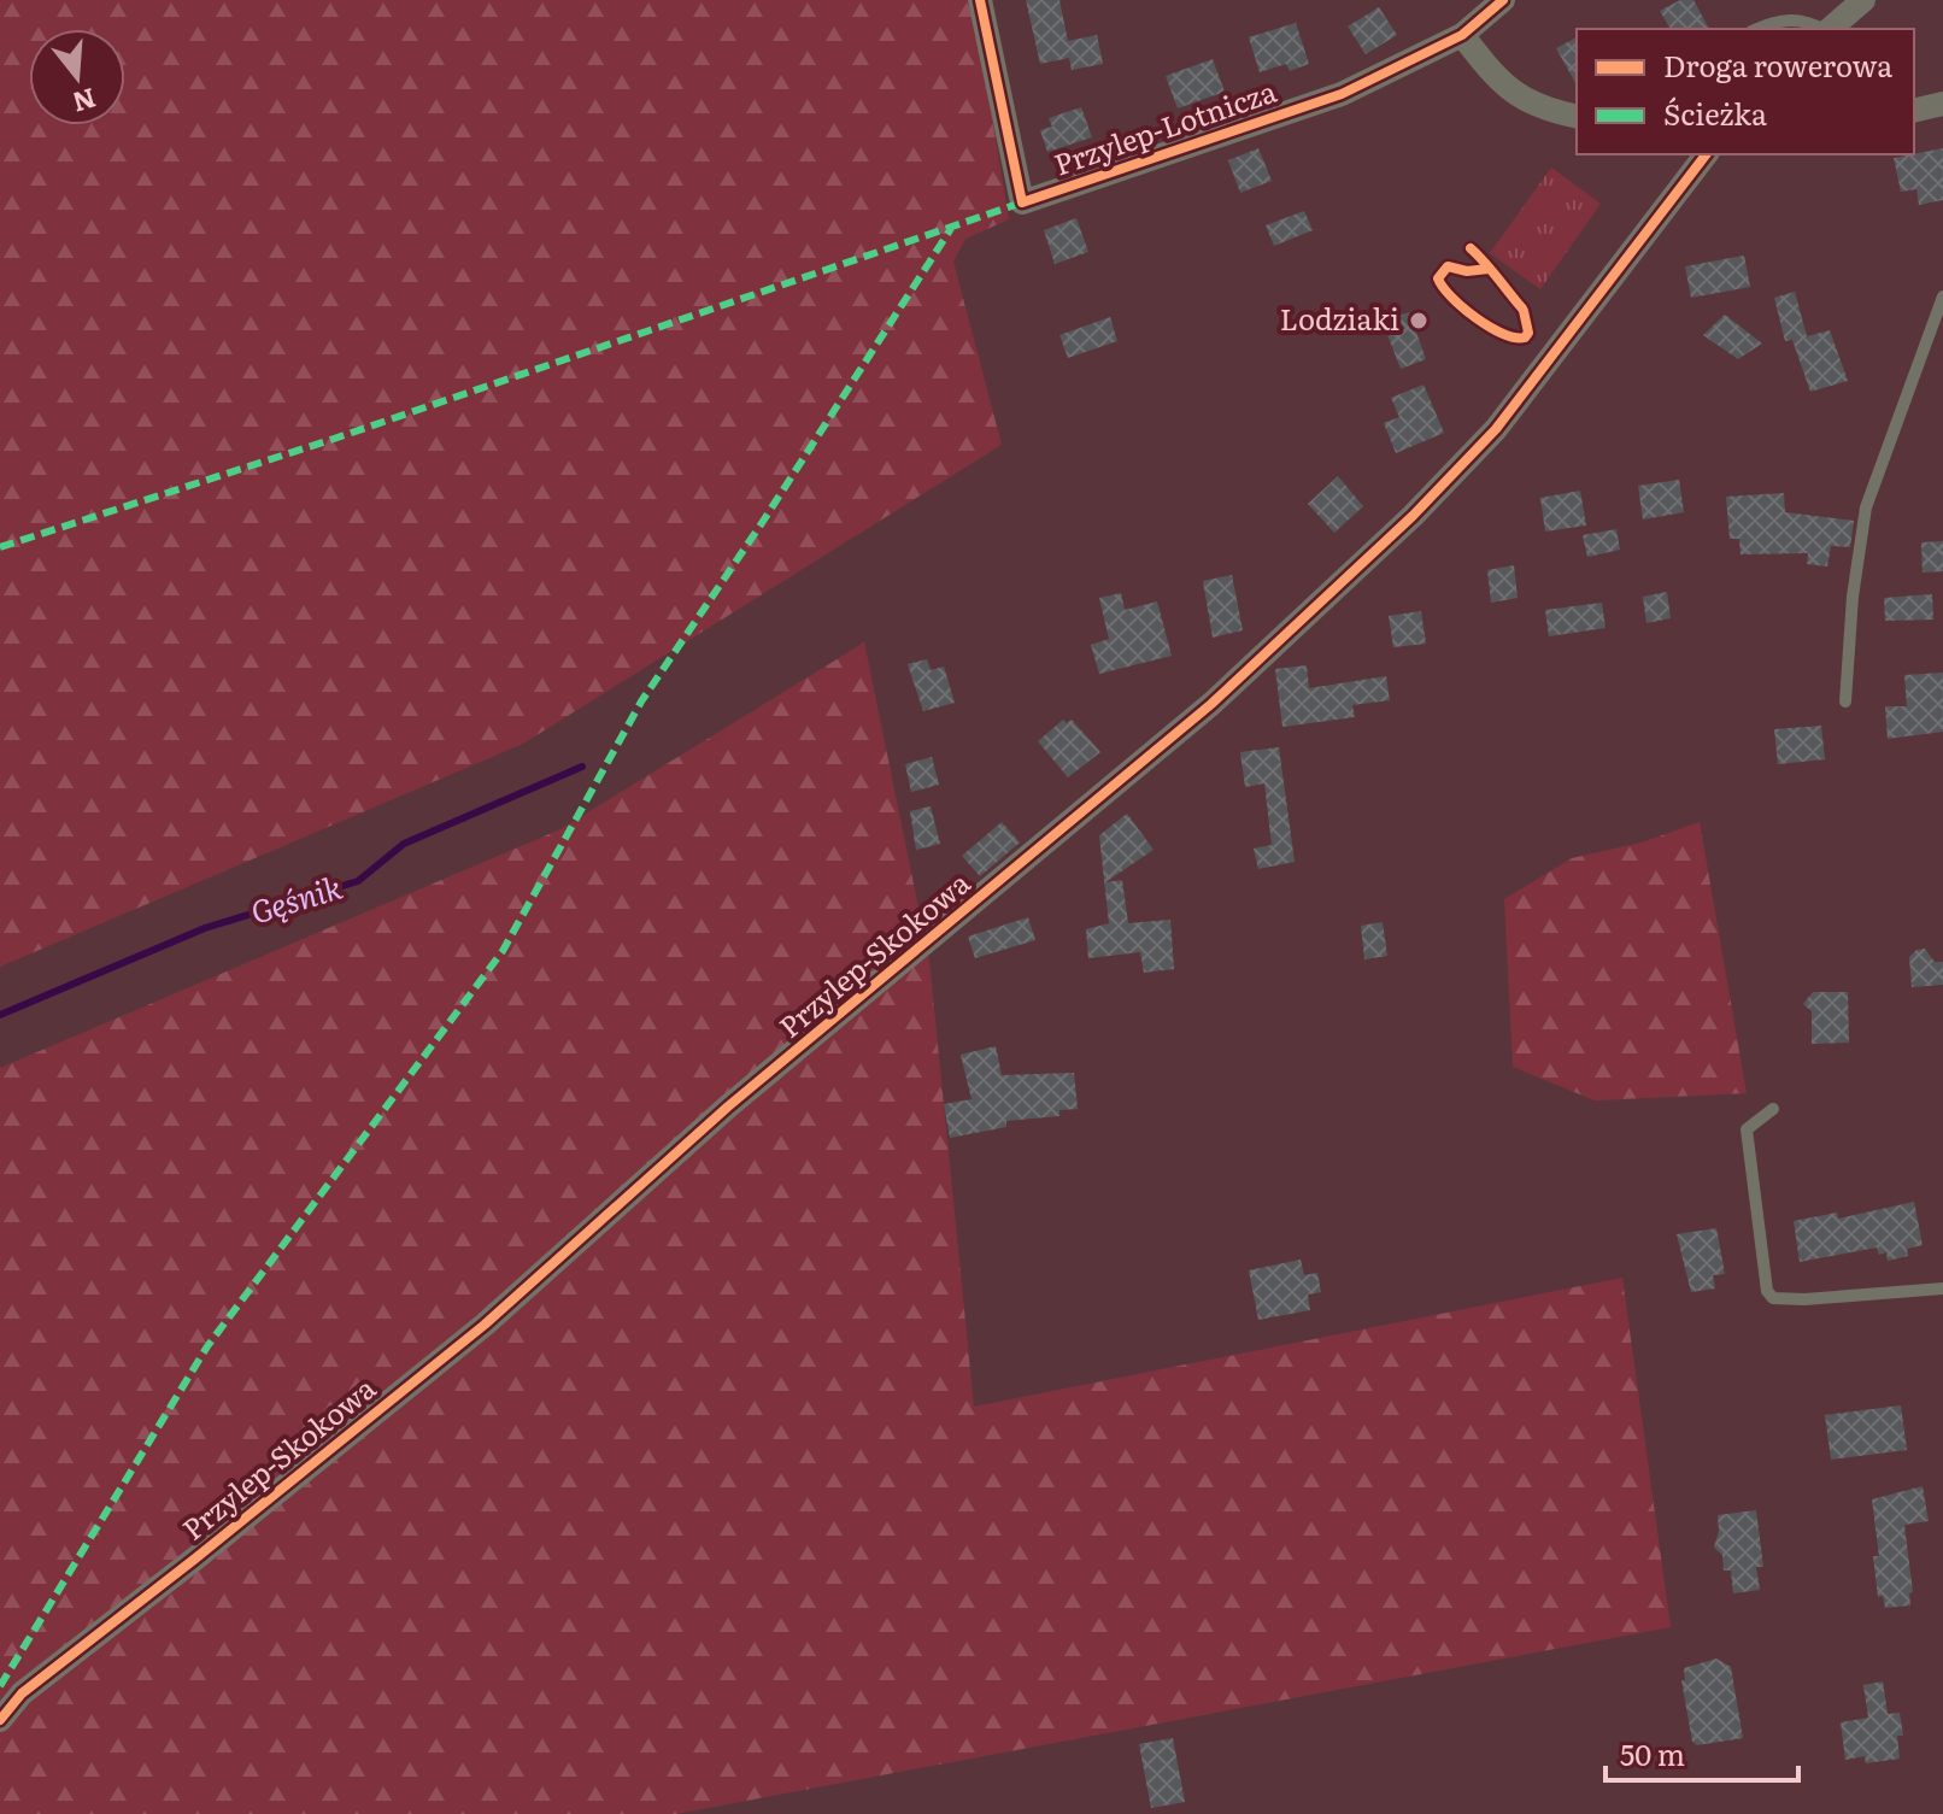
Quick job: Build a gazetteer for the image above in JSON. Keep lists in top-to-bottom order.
{
  "streets": {
    "street": ["Przylep-Lotnicza", "Przylep-Skokowa"]
  },
  "water": ["Gęśnik"],
  "places": ["Lodziaki"],
  "legend": ["Droga rowerowa", "Ścieżka"],
  "scale_bar": "50 m",
  "north": "bottom"
}
